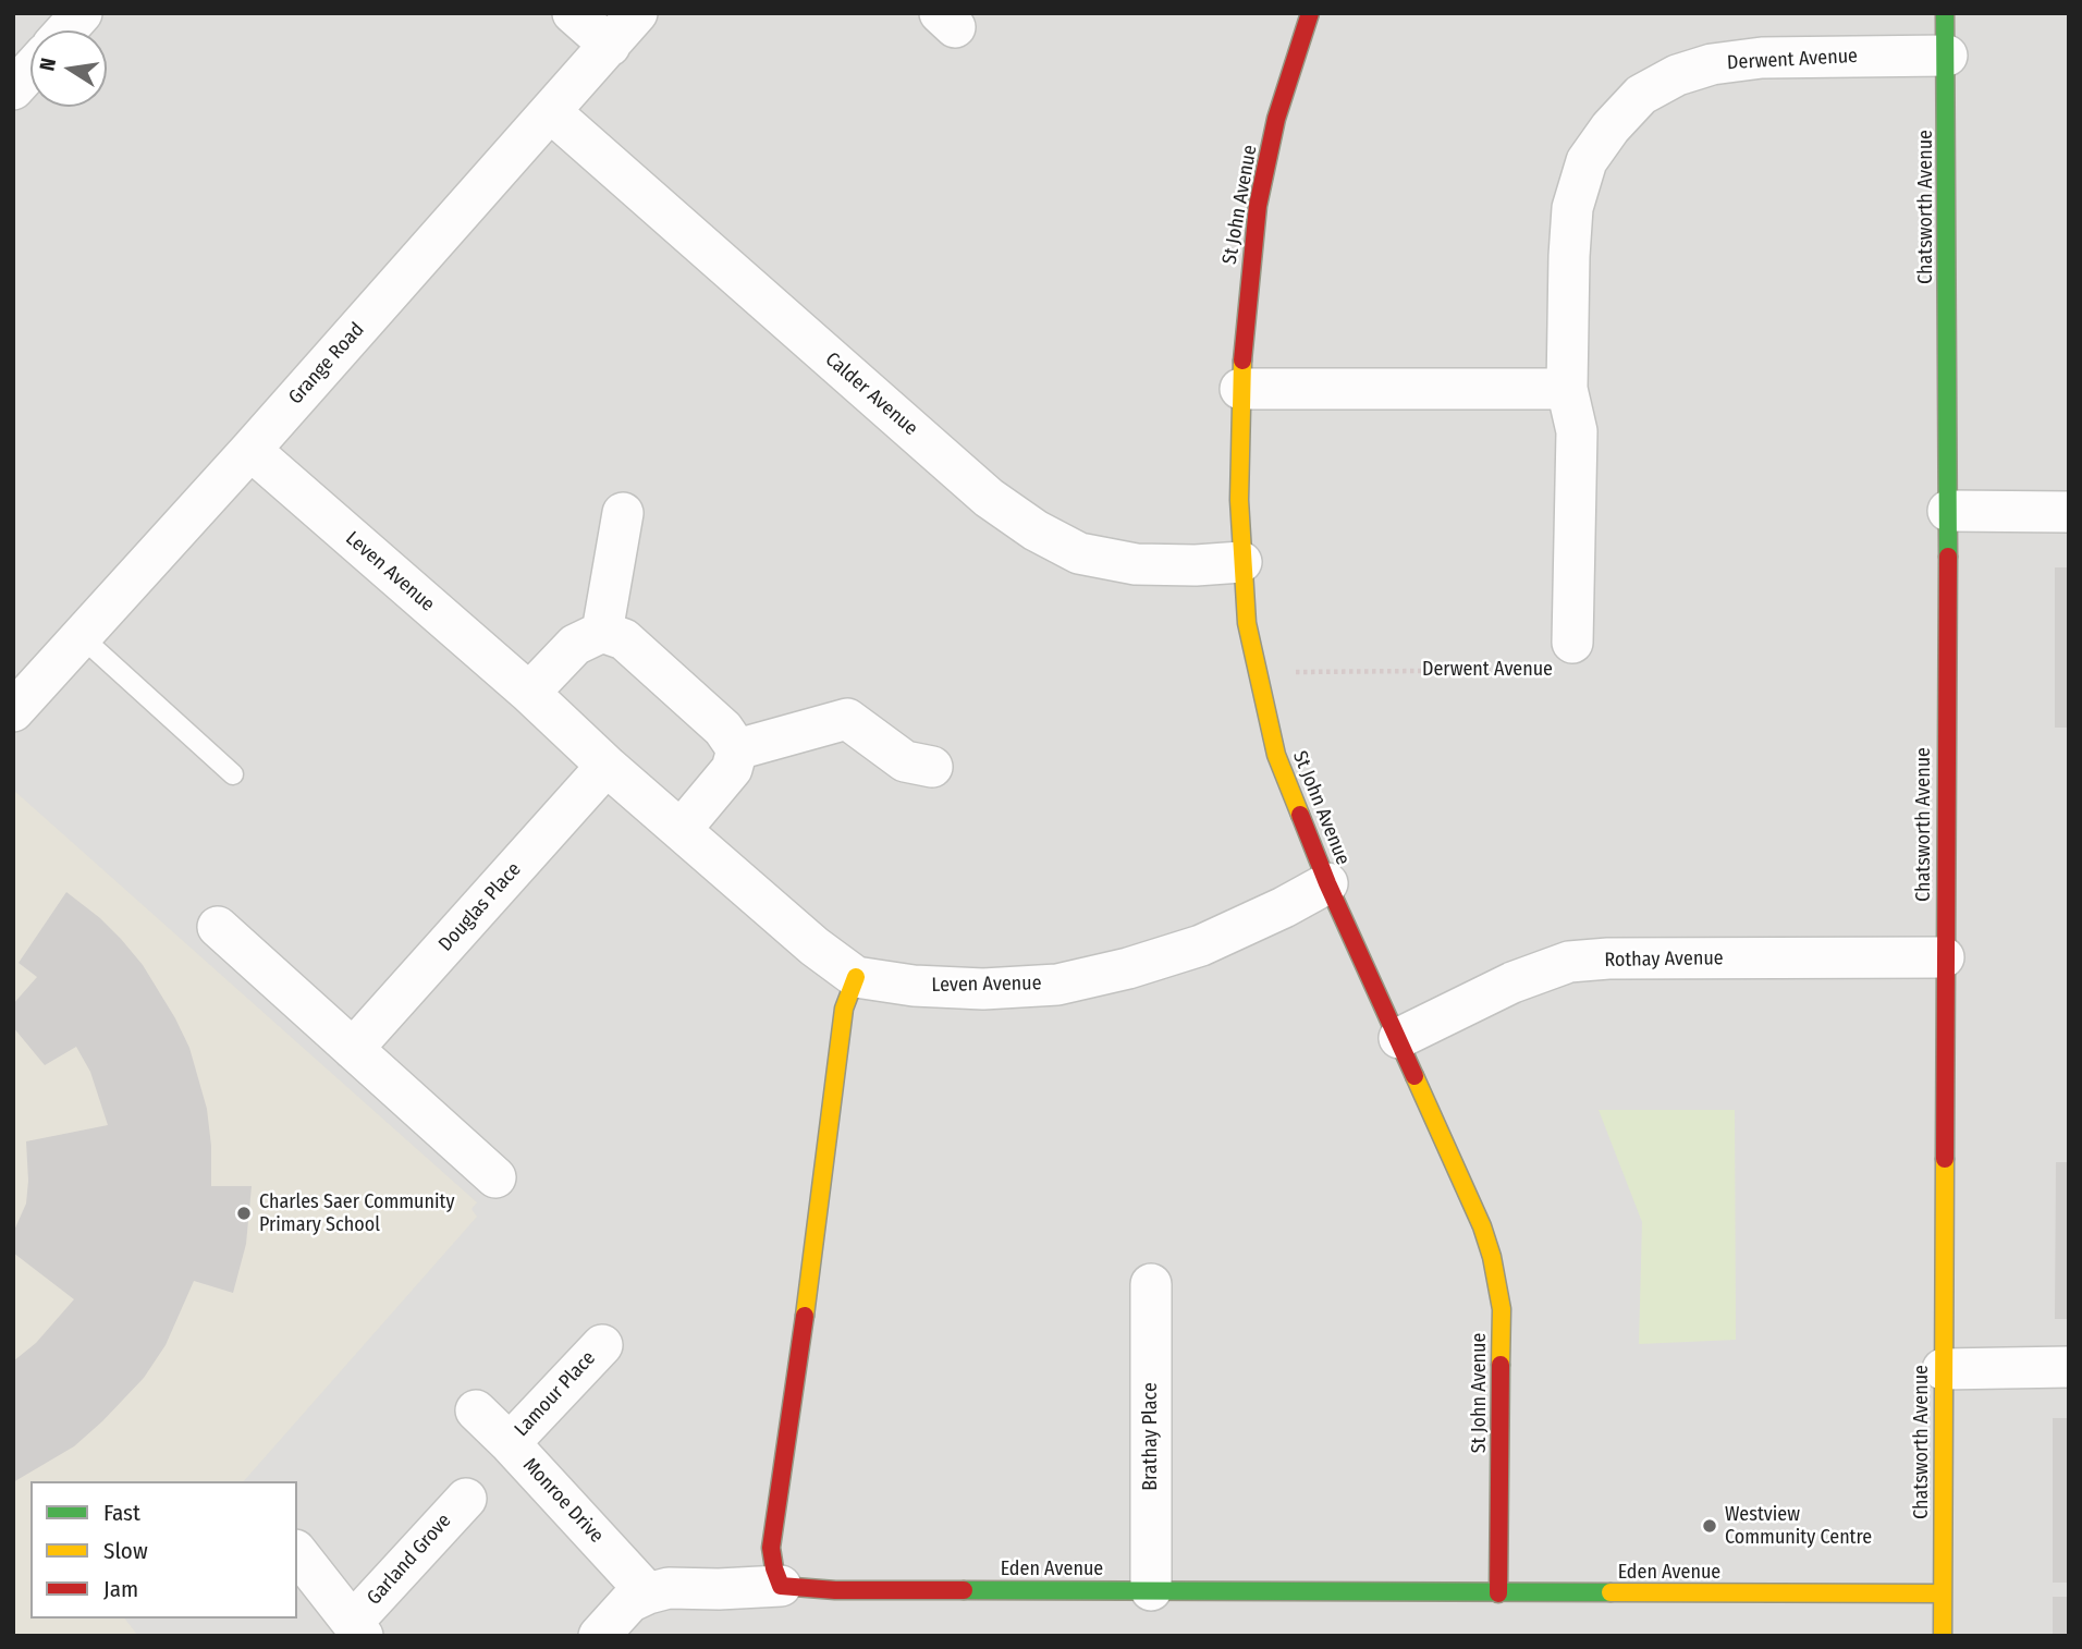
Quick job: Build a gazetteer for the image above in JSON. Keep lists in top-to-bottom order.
{
  "streets": {
    "street": [
      "Derwent Avenue",
      "St John Avenue",
      "Chatsworth Avenue",
      "Grange Road",
      "Calder Avenue",
      "Leven Avenue",
      "Douglas Place",
      "Rothay Avenue",
      "Lamour Place",
      "Brathay Place",
      "Monroe Drive",
      "Garland Grove",
      "Eden Avenue"
    ]
  },
  "crossings": [
    ["Derwent Avenue", "St John Avenue"],
    ["Derwent Avenue", "Chatsworth Avenue"],
    ["St John Avenue", "Calder Avenue"],
    ["St John Avenue", "Leven Avenue"],
    ["St John Avenue", "Rothay Avenue"],
    ["St John Avenue", "Eden Avenue"],
    ["Chatsworth Avenue", "Rothay Avenue"],
    ["Chatsworth Avenue", "Eden Avenue"],
    ["Grange Road", "Calder Avenue"],
    ["Grange Road", "Leven Avenue"],
    ["Leven Avenue", "Douglas Place"],
    ["Lamour Place", "Monroe Drive"],
    ["Brathay Place", "Eden Avenue"]
  ],
  "places": ["Charles Saer Community Primary School", "Westview Community Centre"],
  "legend": ["Fast", "Slow", "Jam"],
  "north": "left"
}
